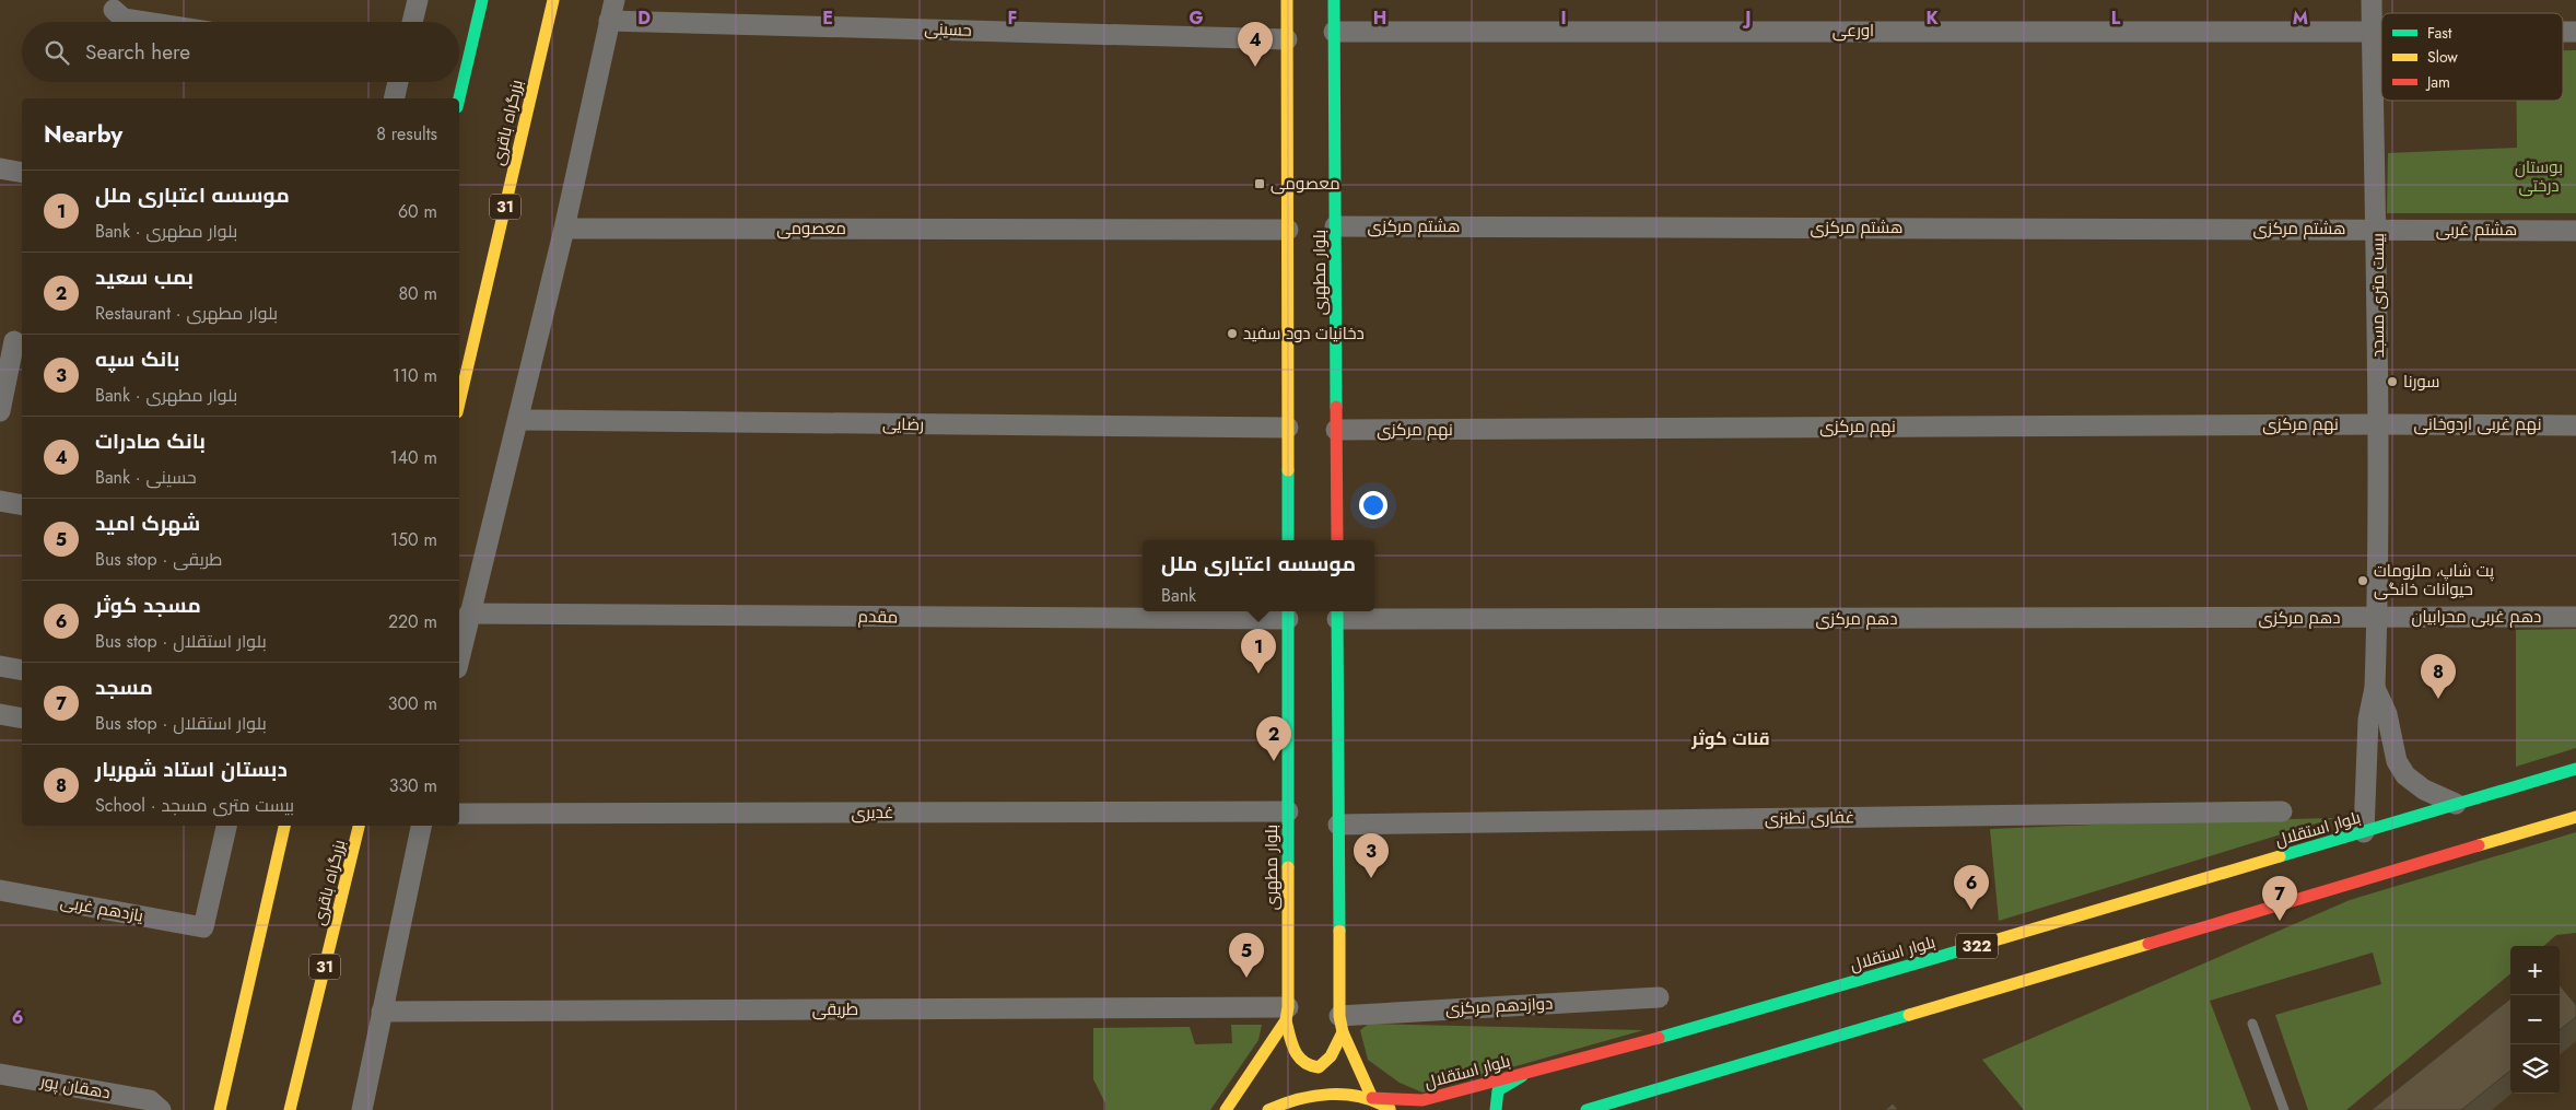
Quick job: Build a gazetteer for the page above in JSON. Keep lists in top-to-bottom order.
{
  "streets": {
    "main road": [
      "بزرگراه باقری",
      "31",
      "بلوار مطهری",
      "بلوار استقلال",
      "322"
    ],
    "street": [
      "حسینی",
      "اورعی",
      "هشتم مرکزی",
      "معصومی",
      "هشتم غربی",
      "بیست متری مسجد",
      "رضایی",
      "نهم مرکزی",
      "نهم غربی اردوخانی",
      "مقدم",
      "دهم غربی محرابیان",
      "دهم مرکزی",
      "غدیری",
      "غفاری نطنزی",
      "یازدهم غربی",
      "دوازدهم مرکزی",
      "طریقی",
      "دهقان پور"
    ]
  },
  "crossings": [
    ["حسینی", "بلوار مطهری"],
    ["اورعی", "بلوار مطهری"],
    ["اورعی", "بیست متری مسجد"],
    ["هشتم مرکزی", "هشتم غربی"],
    ["هشتم مرکزی", "بلوار مطهری"],
    ["هشتم مرکزی", "بیست متری مسجد"],
    ["معصومی", "بلوار مطهری"],
    ["هشتم غربی", "بیست متری مسجد"],
    ["بلوار مطهری", "رضایی"],
    ["بلوار مطهری", "نهم مرکزی"],
    ["بلوار مطهری", "مقدم"],
    ["بلوار مطهری", "غدیری"],
    ["بلوار مطهری", "دوازدهم مرکزی"],
    ["بلوار مطهری", "طریقی"],
    ["بیست متری مسجد", "نهم مرکزی"],
    ["بیست متری مسجد", "نهم غربی اردوخانی"],
    ["بیست متری مسجد", "دهم غربی محرابیان"],
    ["بیست متری مسجد", "دهم مرکزی"],
    ["بیست متری مسجد", "بلوار استقلال"],
    ["نهم مرکزی", "نهم غربی اردوخانی"],
    ["دهم غربی محرابیان", "دهم مرکزی"]
  ],
  "districts": ["قنات کوثر"],
  "parks": ["بوستان درختی"],
  "places": {
    "transit": ["معصومی"],
    "other": ["دخانیات دود سفید", "سورنا", "پت شاپ، ملزومات حیوانات خانگی"]
  },
  "legend": ["Fast", "Slow", "Jam"],
  "page": {
    "pins": [
      "4",
      "1",
      "8",
      "2",
      "3",
      "6",
      "7",
      "5"
    ],
    "search": "Search here",
    "heading": ["Nearby", "8 results"],
    "list": [
      {
        "mark": "1",
        "name": "موسسه اعتباری ملل",
        "note": "Bank · بلوار مطهری",
        "value": "60 m"
      },
      {
        "mark": "2",
        "name": "بمب سعید",
        "note": "Restaurant · بلوار مطهری",
        "value": "80 m"
      },
      {
        "mark": "3",
        "name": "بانک سپه",
        "note": "Bank · بلوار مطهری",
        "value": "110 m"
      },
      {
        "mark": "4",
        "name": "بانک صادرات",
        "note": "Bank · حسینی",
        "value": "140 m"
      },
      {
        "mark": "5",
        "name": "شهرک امید",
        "note": "Bus stop · طریقی",
        "value": "150 m"
      },
      {
        "mark": "6",
        "name": "مسجد کوثر",
        "note": "Bus stop · بلوار استقلال",
        "value": "220 m"
      },
      {
        "mark": "7",
        "name": "مسجد",
        "note": "Bus stop · بلوار استقلال",
        "value": "300 m"
      },
      {
        "mark": "8",
        "name": "دبستان استاد شهریار",
        "note": "School · بیست متری مسجد",
        "value": "330 m"
      }
    ],
    "popup": ["موسسه اعتباری ملل", "Bank"],
    "map_buttons": ["+", "−"]
  },
  "grid": {
    "columns": [
      "D",
      "E",
      "F",
      "G",
      "H",
      "I",
      "J",
      "K",
      "L",
      "M"
    ],
    "rows": ["6"]
  }
}
